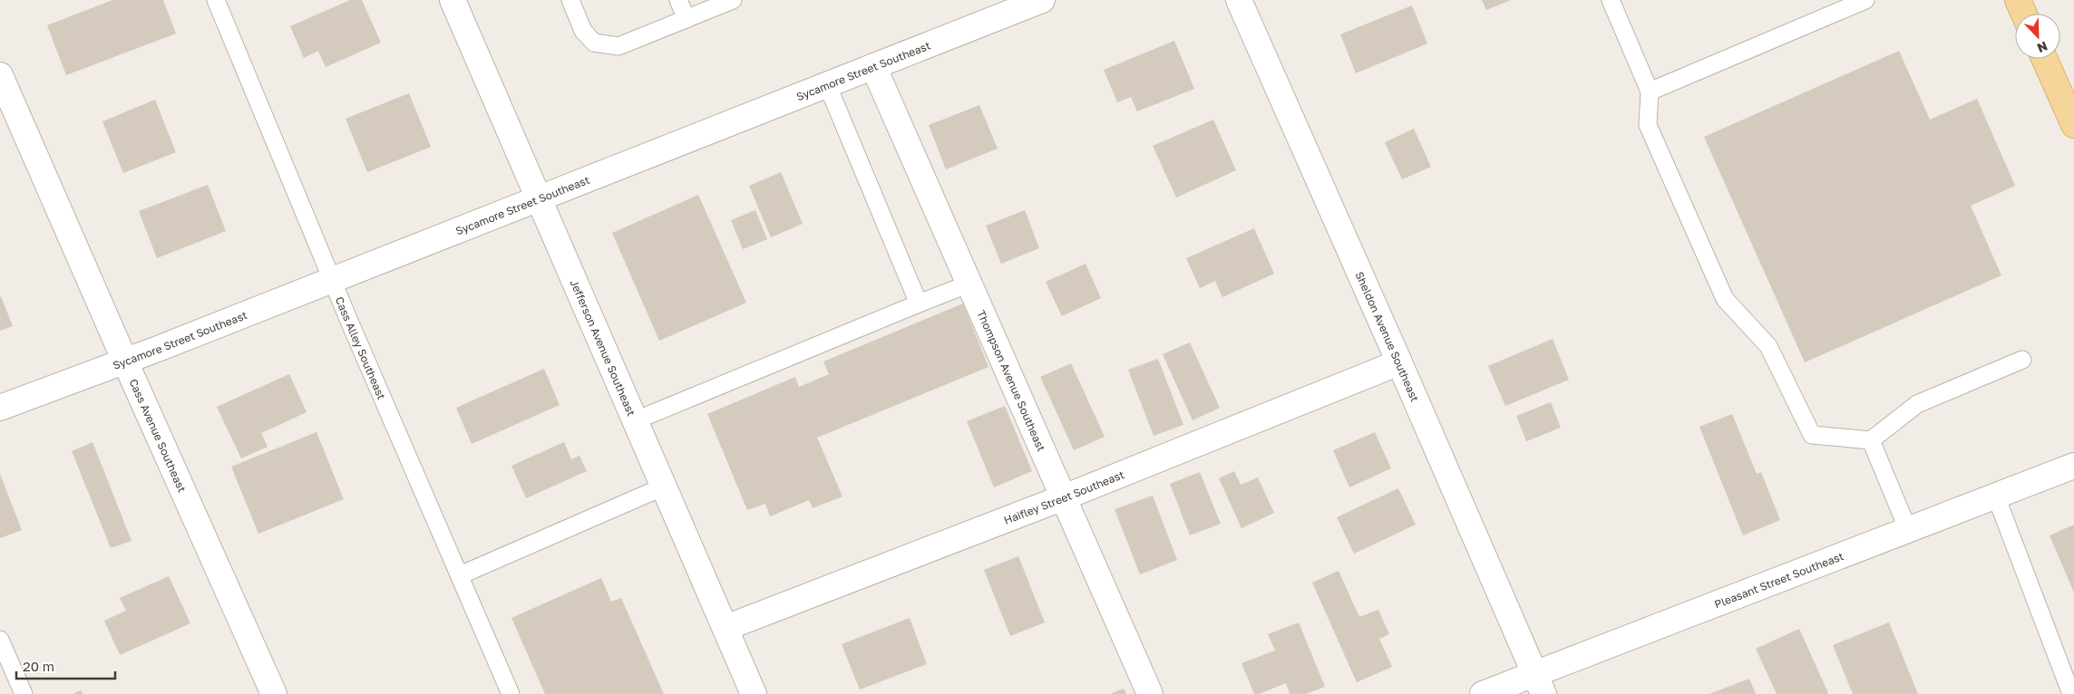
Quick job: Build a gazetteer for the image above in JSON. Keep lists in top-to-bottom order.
{
  "streets": {
    "street": [
      "Sycamore Street Southeast",
      "Sheldon Avenue Southeast",
      "Jefferson Avenue Southeast",
      "Thompson Avenue Southeast",
      "Cass Avenue Southeast",
      "Haifley Street Southeast",
      "Pleasant Street Southeast"
    ],
    "lane": ["Cass Alley Southeast"]
  },
  "crossings": [
    ["Sycamore Street Southeast", "Jefferson Avenue Southeast"],
    ["Sycamore Street Southeast", "Cass Alley Southeast"],
    ["Sycamore Street Southeast", "Thompson Avenue Southeast"],
    ["Sycamore Street Southeast", "Cass Avenue Southeast"],
    ["Sheldon Avenue Southeast", "Haifley Street Southeast"],
    ["Sheldon Avenue Southeast", "Pleasant Street Southeast"],
    ["Jefferson Avenue Southeast", "Haifley Street Southeast"],
    ["Thompson Avenue Southeast", "Haifley Street Southeast"]
  ],
  "scale_bar": "20 m",
  "north": "bottom right"
}
